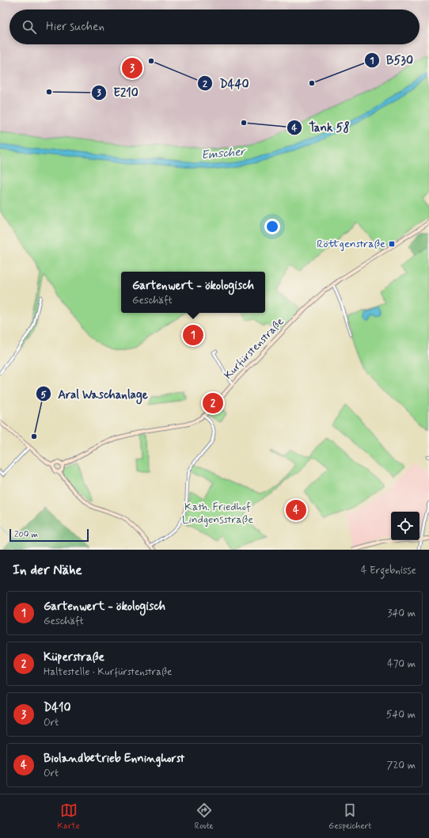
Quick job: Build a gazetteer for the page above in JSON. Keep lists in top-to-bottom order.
{
  "streets": {
    "main road": ["Kurfürstenstraße"]
  },
  "water": ["Emscher"],
  "parks": ["Kath. Friedhof Lindgensstraße"],
  "places": {
    "other": [
      "D440",
      "B530",
      "E210",
      "Tank 58",
      "Aral Waschanlage"
    ],
    "transit": ["Röttgenstraße"]
  },
  "scale_bar": "200 m",
  "page": {
    "search": "Hier suchen",
    "pins": [
      "3",
      "1",
      "2",
      "4"
    ],
    "popup": ["Gartenwert - ökologisch", "Geschäft"],
    "scale": "200 m",
    "heading": ["In der Nähe", "4 Ergebnisse"],
    "list": [
      {
        "mark": "1",
        "name": "Gartenwert - ökologisch",
        "note": "Geschäft",
        "value": "340 m"
      },
      {
        "mark": "2",
        "name": "Küperstraße",
        "note": "Haltestelle · Kurfürstenstraße",
        "value": "470 m"
      },
      {
        "mark": "3",
        "name": "D410",
        "note": "Ort",
        "value": "540 m"
      },
      {
        "mark": "4",
        "name": "Biolandbetrieb Enninghorst",
        "note": "Ort",
        "value": "720 m"
      }
    ],
    "nav": ["Karte", "Route", "Gespeichert"]
  }
}
